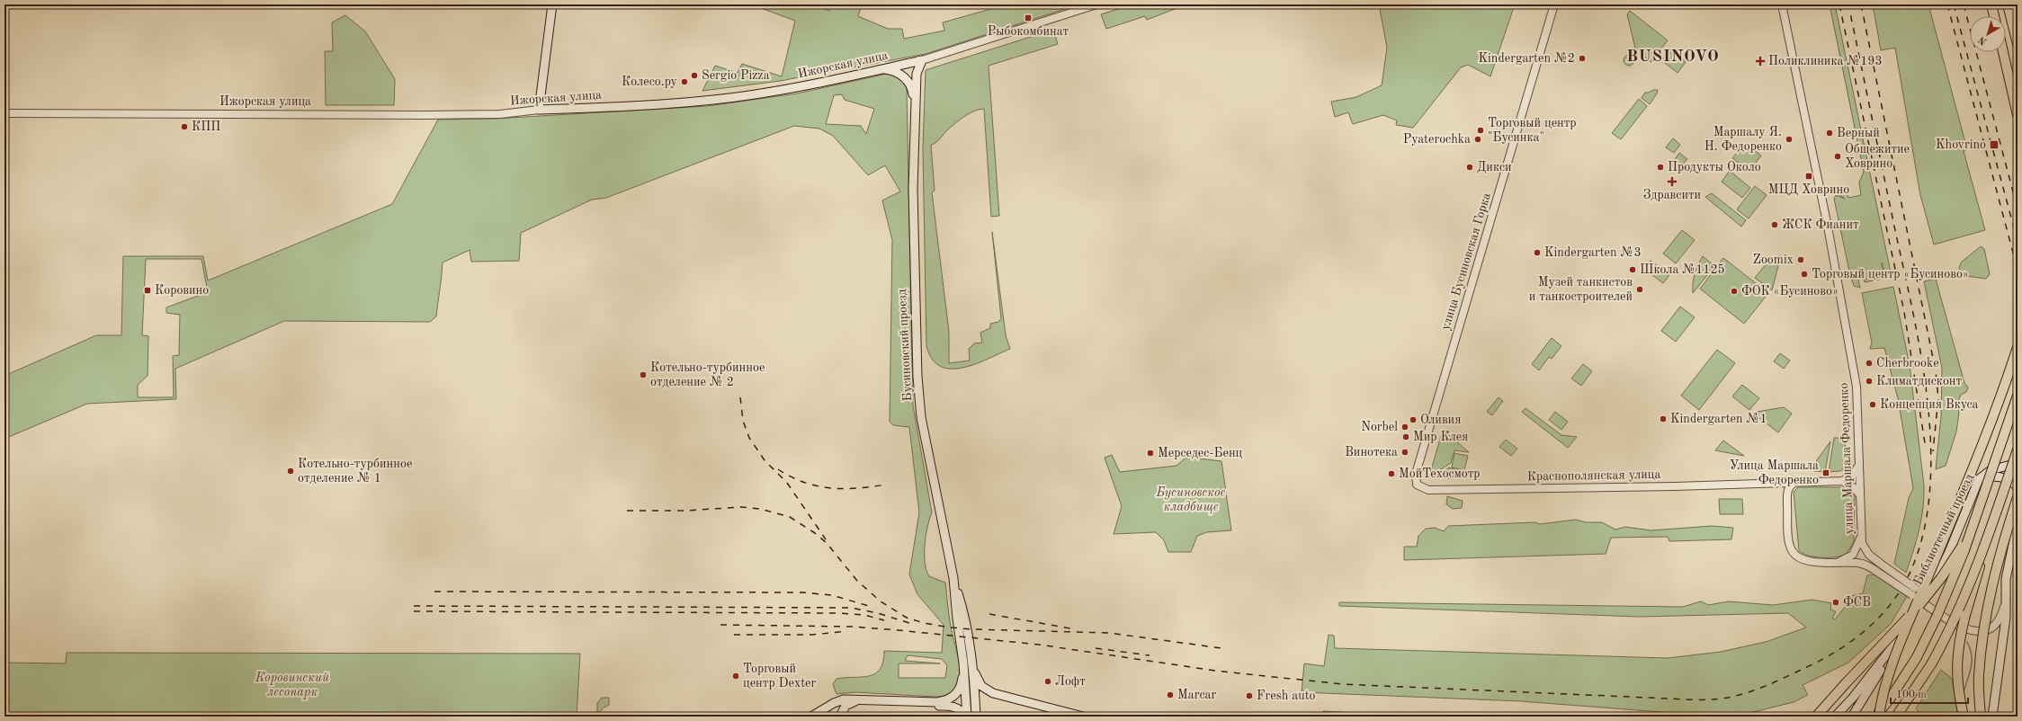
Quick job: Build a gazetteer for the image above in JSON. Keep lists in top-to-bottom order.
{
  "streets": {
    "main road": ["Ижорская улица", "Бусиновский проезд", "Библиотечный проезд"],
    "street": ["улица Бусиновская Горка", "улица Маршала Федоренко", "Краснополянская улица"]
  },
  "crossings": [
    ["улица Бусиновская Горка", "Краснополянская улица"],
    ["улица Маршала Федоренко", "Краснополянская улица"]
  ],
  "districts": ["BUSINOVO"],
  "parks": ["Бусиновское кладбище", "Коровинский лесопарк"],
  "places": {
    "transit": [
      "Рыбокомбинат",
      "Khovrino",
      "МЦД Ховрино",
      "Коровино",
      "Улица Маршала Федоренко"
    ],
    "other": [
      "Kindergarten №2",
      "Sergio Pizza",
      "Колесо.ру",
      "КПП",
      "Торговый центр \"Бусинка\"",
      "Верный",
      "Pyaterochka",
      "Маршалу Я. Н. Федоренко",
      "Общежитие Ховрино",
      "Дикси",
      "Продукты Около",
      "ЖСК Фианит",
      "Kindergarten №3",
      "Zoomix",
      "Школа №1125",
      "Торговый центр «Бусиново»",
      "Музей танкистов и танкостроителей",
      "ФОК «Бусиново»",
      "Cherbrooke",
      "Котельно-турбинное отделение № 2",
      "Климатдисконт",
      "Концепция Вкуса",
      "Kindergarten №1",
      "Оливия",
      "Norbel",
      "Мир Клея",
      "Винотека",
      "Мерседес-Бенц",
      "Котельно-турбинное отделение № 1",
      "МойТехосмотр",
      "ФСВ",
      "Торговый центр Dexter",
      "Лофт",
      "Marcar",
      "Fresh auto"
    ],
    "health": ["Поликлиника №193", "Здравсити"]
  },
  "scale_bar": "100 m",
  "north": "bottom left"
}
